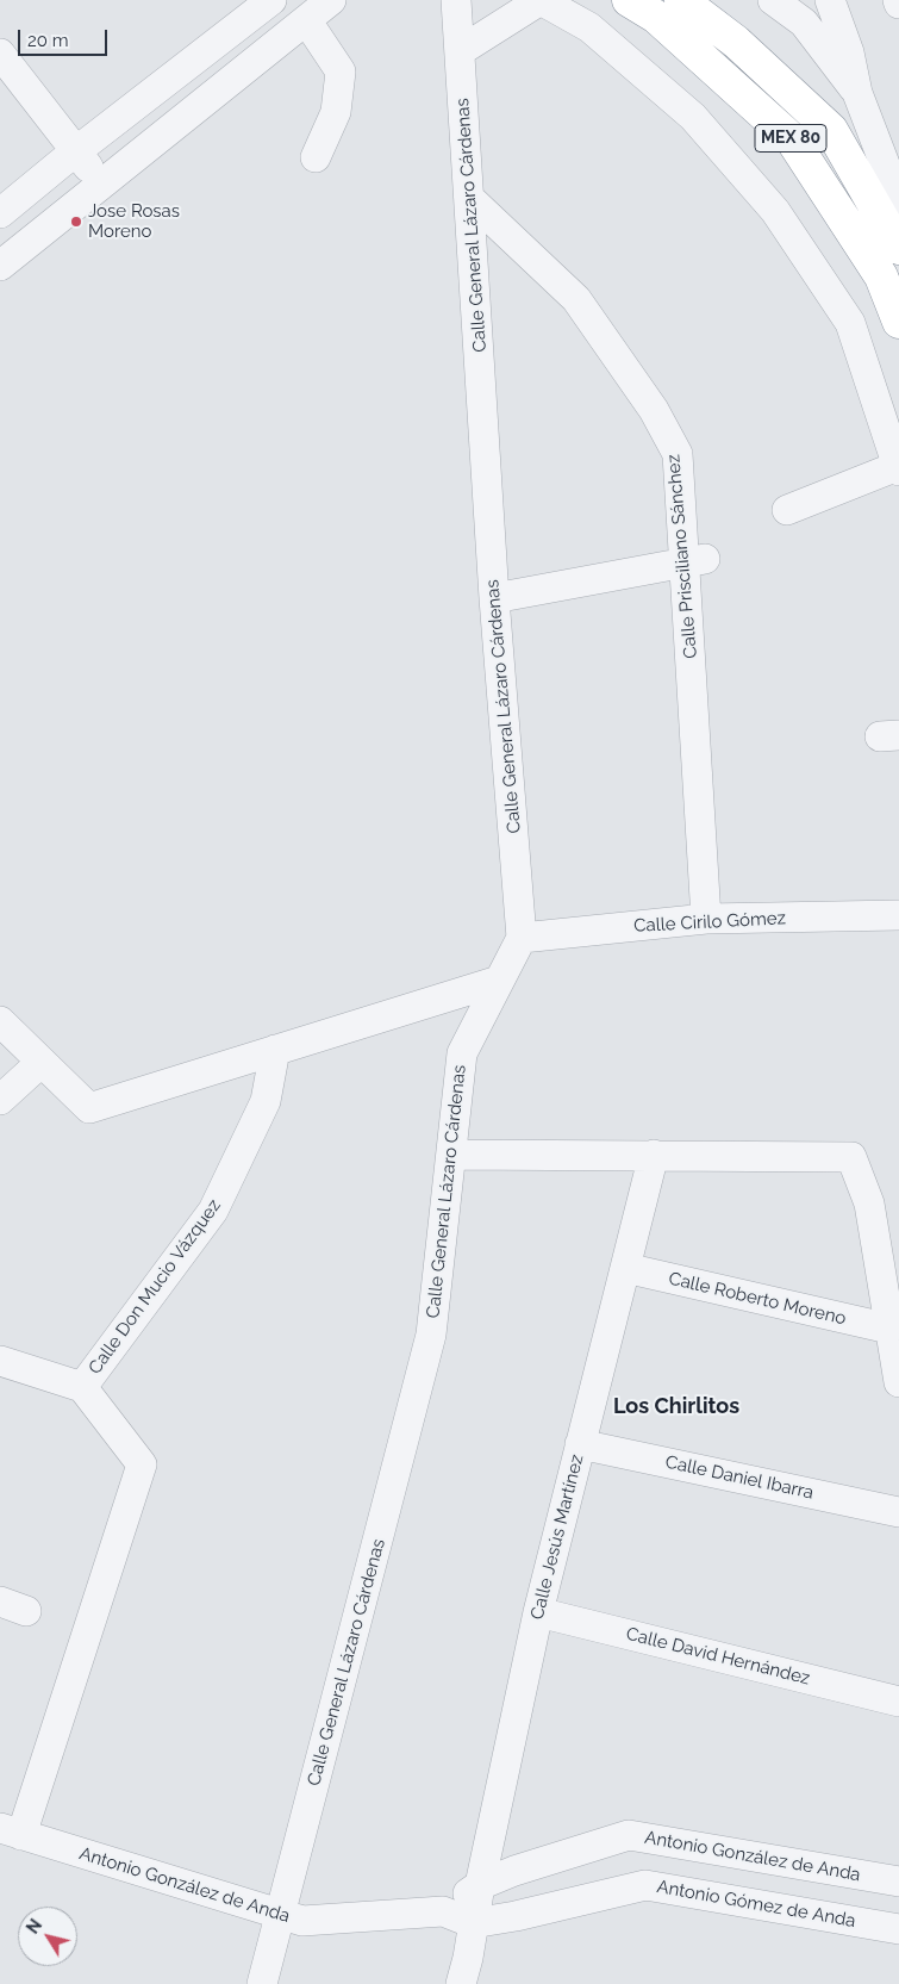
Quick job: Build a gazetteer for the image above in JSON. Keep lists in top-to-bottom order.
{
  "streets": {
    "highway": ["MEX 80"],
    "street": [
      "Calle General Lázaro Cárdenas",
      "Calle Prisciliano Sánchez",
      "Calle Cirilo Gómez",
      "Calle Don Mucio Vázquez",
      "Calle Roberto Moreno",
      "Calle Daniel Ibarra",
      "Calle Jesús Martínez",
      "Calle David Hernández",
      "Antonio González de Anda",
      "Antonio Gómez de Anda"
    ]
  },
  "crossings": [
    ["Calle General Lázaro Cárdenas", "Calle Prisciliano Sánchez"],
    ["Calle General Lázaro Cárdenas", "Calle Cirilo Gómez"],
    ["Calle General Lázaro Cárdenas", "Antonio González de Anda"],
    ["Calle Prisciliano Sánchez", "Calle Cirilo Gómez"],
    ["Calle Don Mucio Vázquez", "Antonio González de Anda"],
    ["Calle Roberto Moreno", "Calle Jesús Martínez"],
    ["Calle Daniel Ibarra", "Calle Jesús Martínez"],
    ["Calle Jesús Martínez", "Calle David Hernández"],
    ["Calle Jesús Martínez", "Antonio González de Anda"],
    ["Calle Jesús Martínez", "Antonio Gómez de Anda"],
    ["Antonio González de Anda", "Antonio Gómez de Anda"]
  ],
  "districts": ["Los Chirlitos"],
  "places": ["Jose Rosas Moreno"],
  "scale_bar": "20 m",
  "north": "top left"
}
